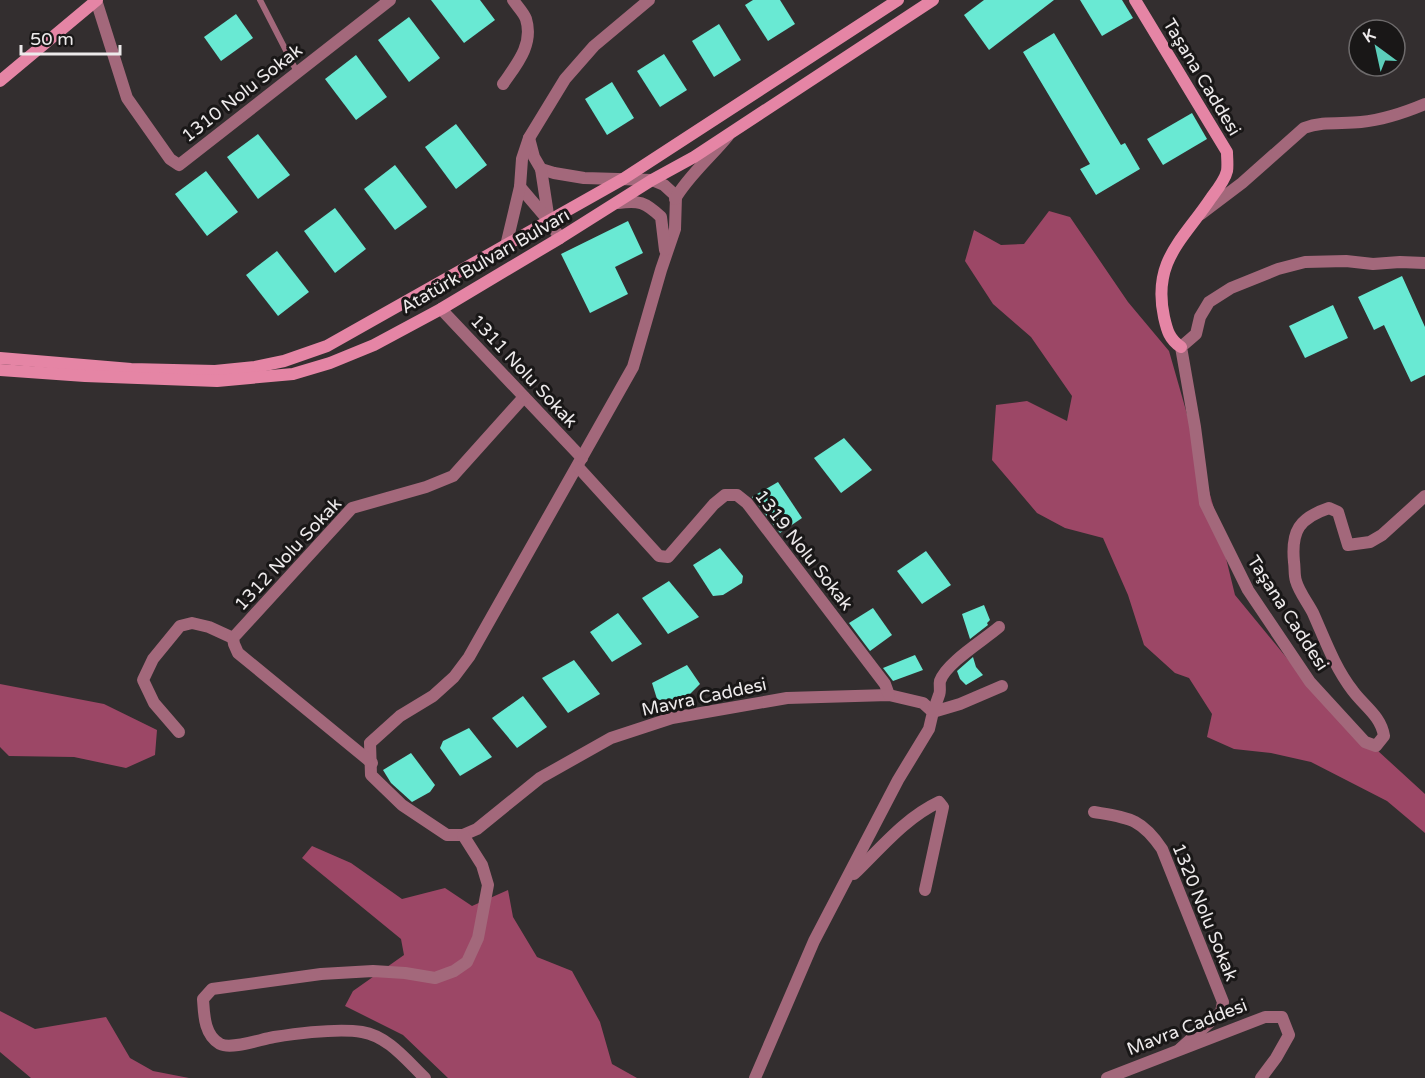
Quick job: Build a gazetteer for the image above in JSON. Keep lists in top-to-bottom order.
{
  "streets": {
    "street": [
      "Taşana Caddesi",
      "1310 Nolu Sokak",
      "Atatürk Bulvarı Bulvarı",
      "1311 Nolu Sokak",
      "1319 Nolu Sokak",
      "1312 Nolu Sokak",
      "Mavra Caddesi",
      "1320 Nolu Sokak"
    ]
  },
  "crossings": [
    ["Atatürk Bulvarı Bulvarı", "1311 Nolu Sokak"],
    ["1311 Nolu Sokak", "1319 Nolu Sokak"],
    ["1311 Nolu Sokak", "1312 Nolu Sokak"],
    ["1319 Nolu Sokak", "Mavra Caddesi"],
    ["Mavra Caddesi", "1320 Nolu Sokak"]
  ],
  "scale_bar": "50 m",
  "north": "top left"
}
